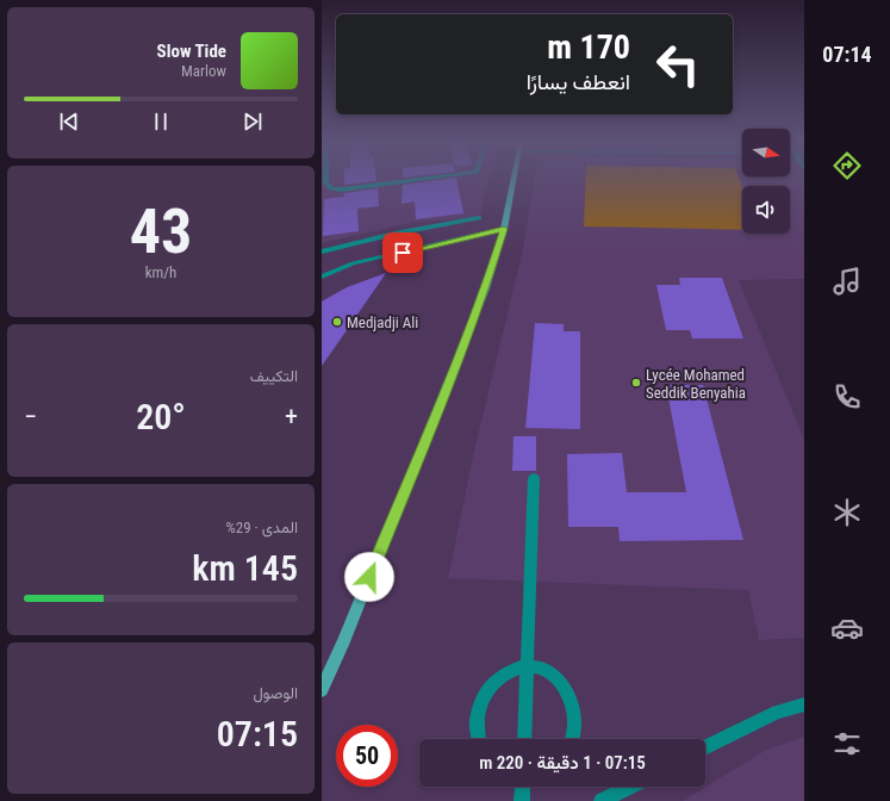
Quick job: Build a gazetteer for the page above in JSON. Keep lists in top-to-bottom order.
{
  "places": ["Medjadji Ali", "Lycée Mohamed Seddik Benyahia"],
  "north": "right",
  "page": {
    "tabs": "07:14",
    "turn": ["170 m", "انعطف يسارًا"],
    "song": ["Slow Tide", "Marlow"],
    "tile": [
      ["43", "km/h"],
      "التكييف",
      ["المدى · 29%", "145 km"],
      ["الوصول", "07:15"]
    ],
    "heat": ["−", "20°", "+"],
    "limit": "50",
    "trip": "07:15 · 1 دقيقة · 220 m"
  }
}
